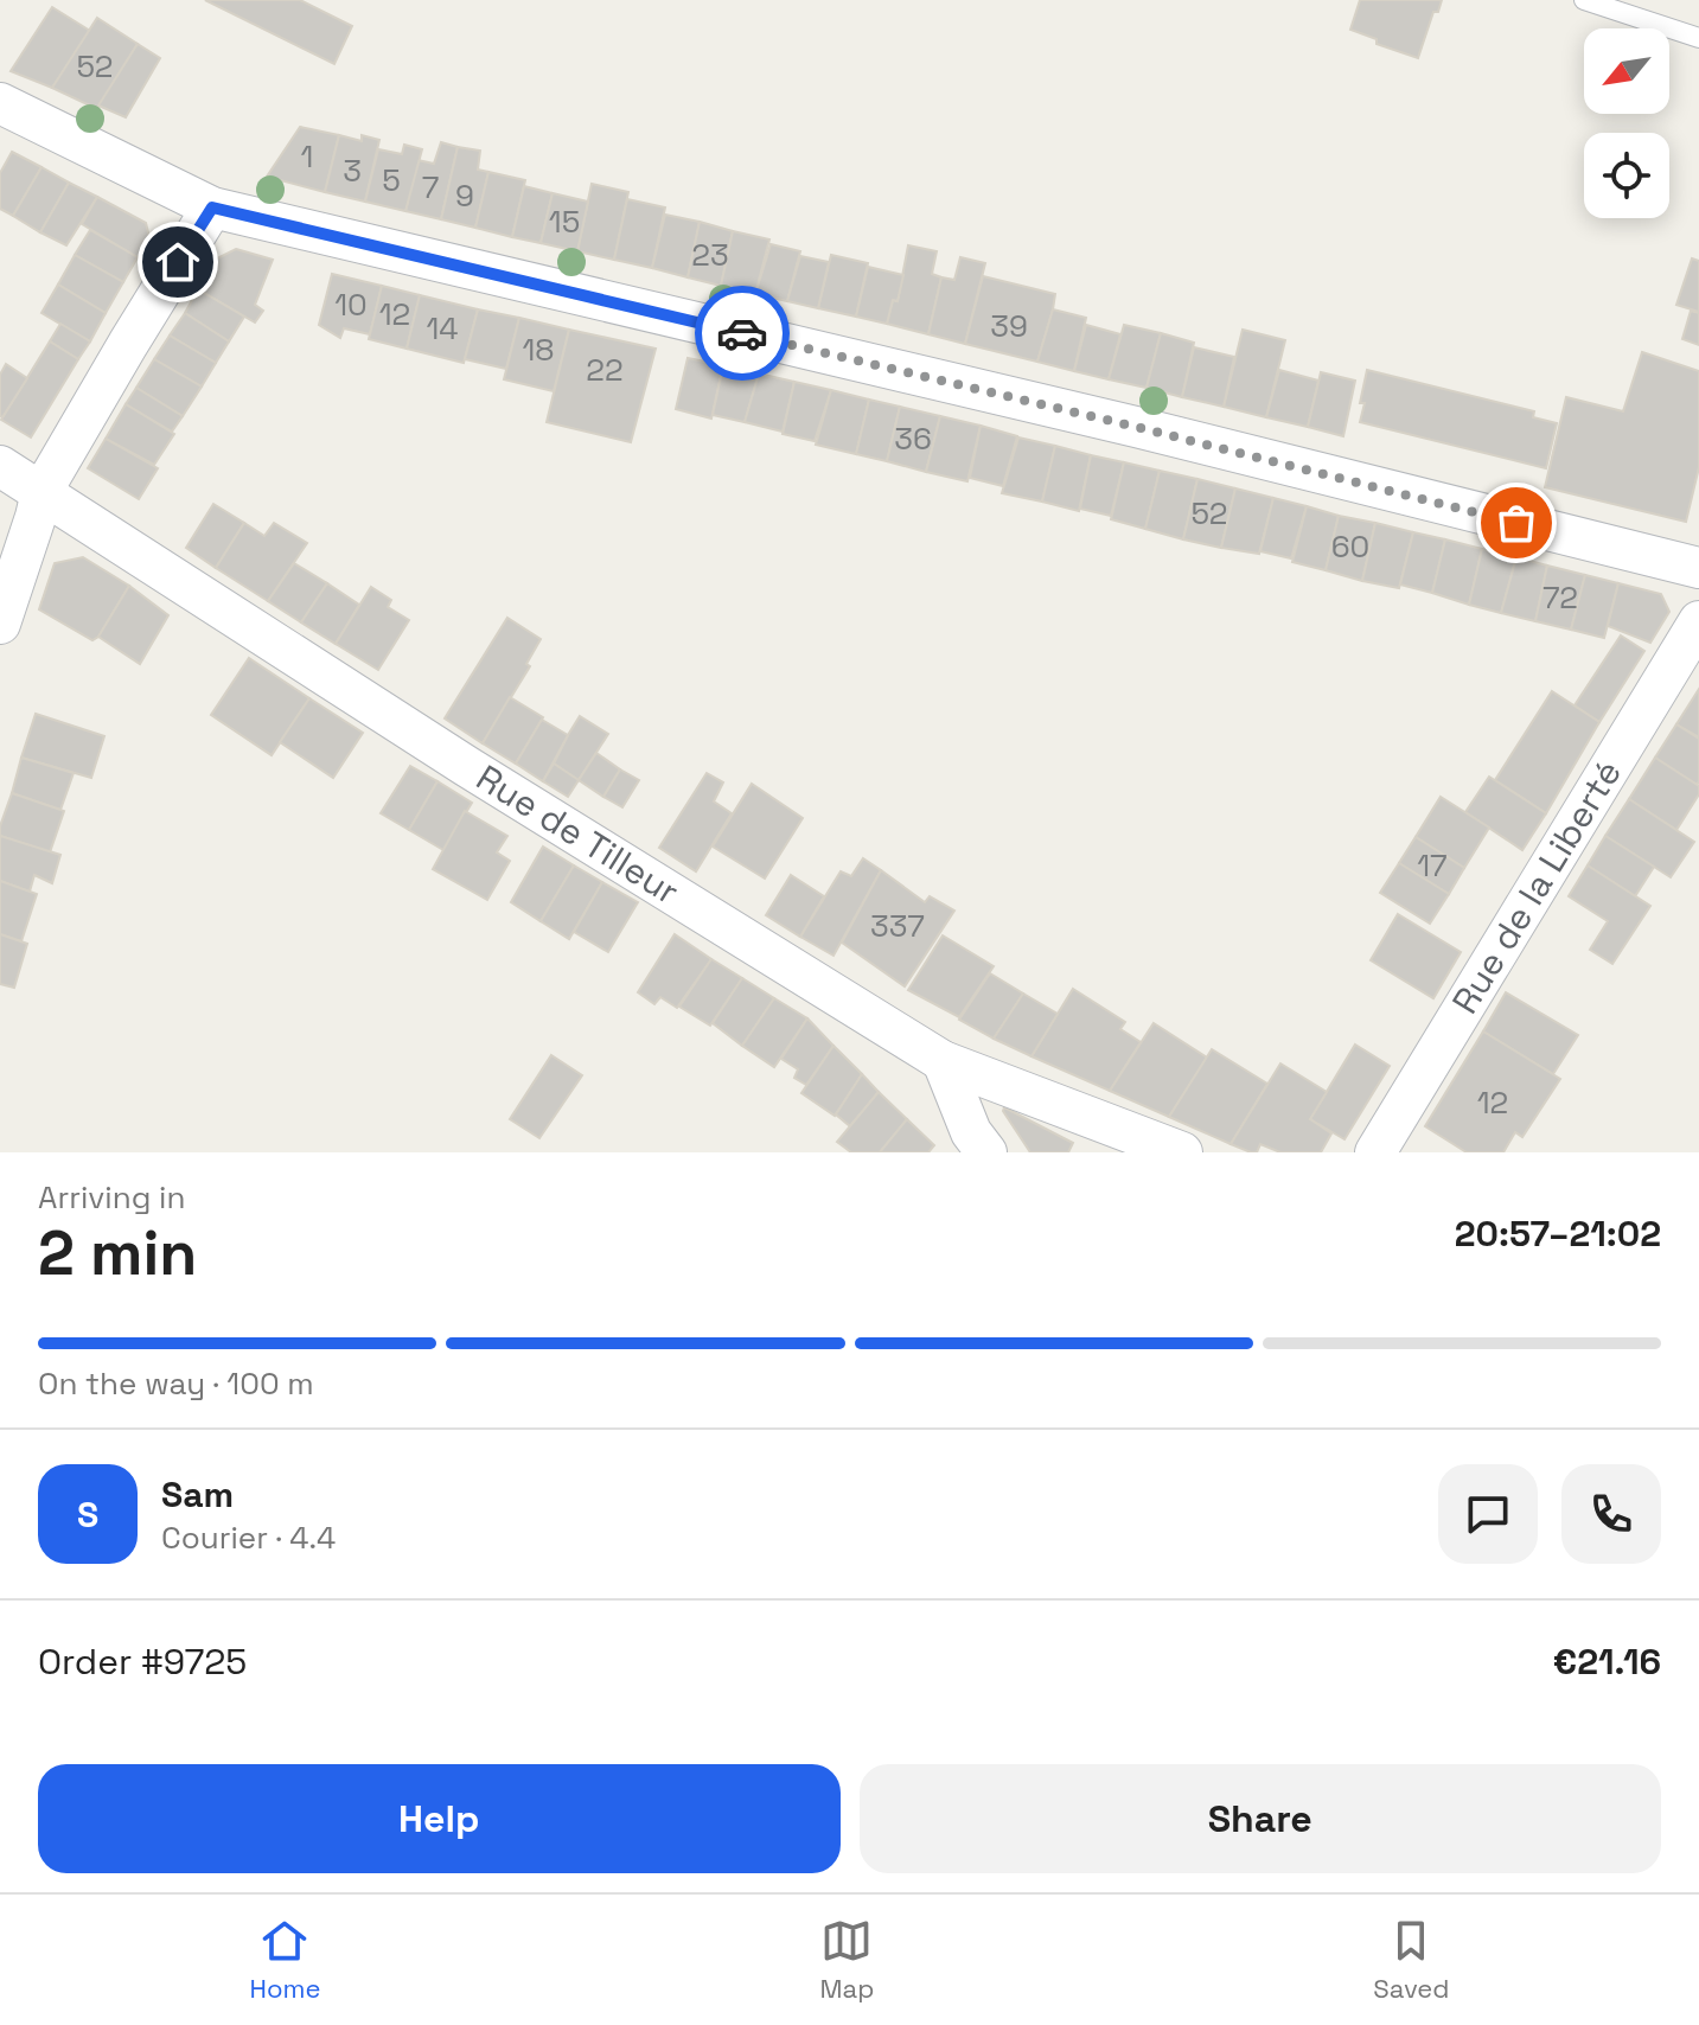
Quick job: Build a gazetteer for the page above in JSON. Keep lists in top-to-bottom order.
{
  "streets": {
    "street": ["Rue de Tilleur", "Rue de la Liberté"]
  },
  "house_numbers": [
    "52",
    "1",
    "3",
    "5",
    "7",
    "9",
    "15",
    "23",
    "10",
    "12",
    "39",
    "14",
    "18",
    "22",
    "36",
    "52",
    "60",
    "72",
    "17",
    "337",
    "12"
  ],
  "north": "bottom left",
  "page": {
    "heading": ["2 min", "Arriving in", "20:57–21:02"],
    "panel": [
      "Sam",
      "Courier · 4.4",
      "Order #9725",
      "€21.16"
    ],
    "bar": "On the way · 100 m",
    "round": "S",
    "buttons": ["Help", "Share"],
    "tabs": ["Home", "Map", "Saved"]
  }
}
